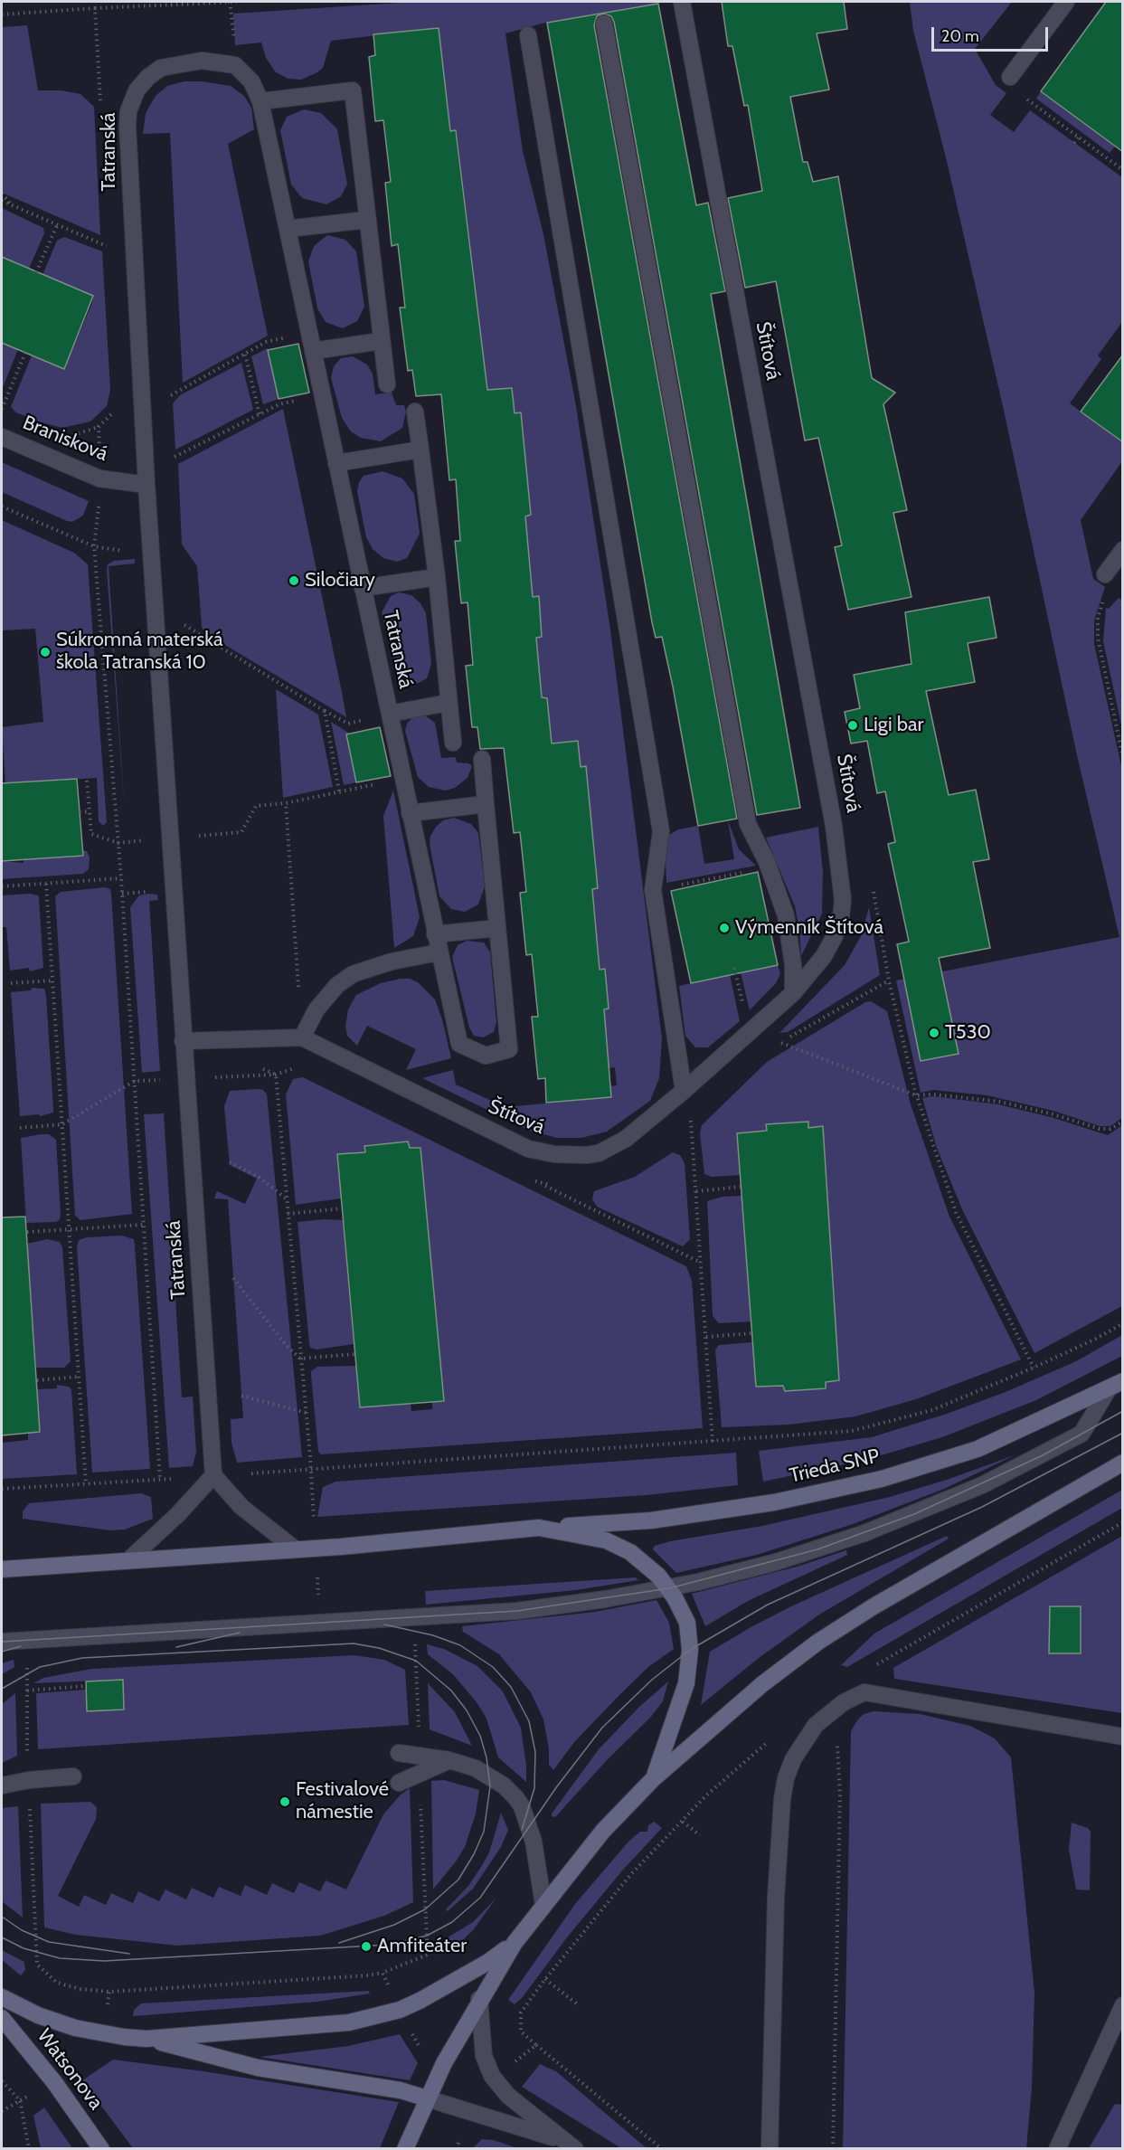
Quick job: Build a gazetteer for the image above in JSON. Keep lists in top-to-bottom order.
{
  "streets": {
    "street": [
      "Tatranská",
      "Štítová",
      "Branisková",
      "Trieda SNP",
      "Watsonova"
    ]
  },
  "crossings": [
    ["Tatranská", "Branisková"]
  ],
  "places": [
    "Siločiary",
    "Súkromná materská škola Tatranská 10",
    "Ligi bar",
    "Výmenník Štítová",
    "T530",
    "Festivalové námestie",
    "Amfiteáter"
  ],
  "scale_bar": "20 m"
}
